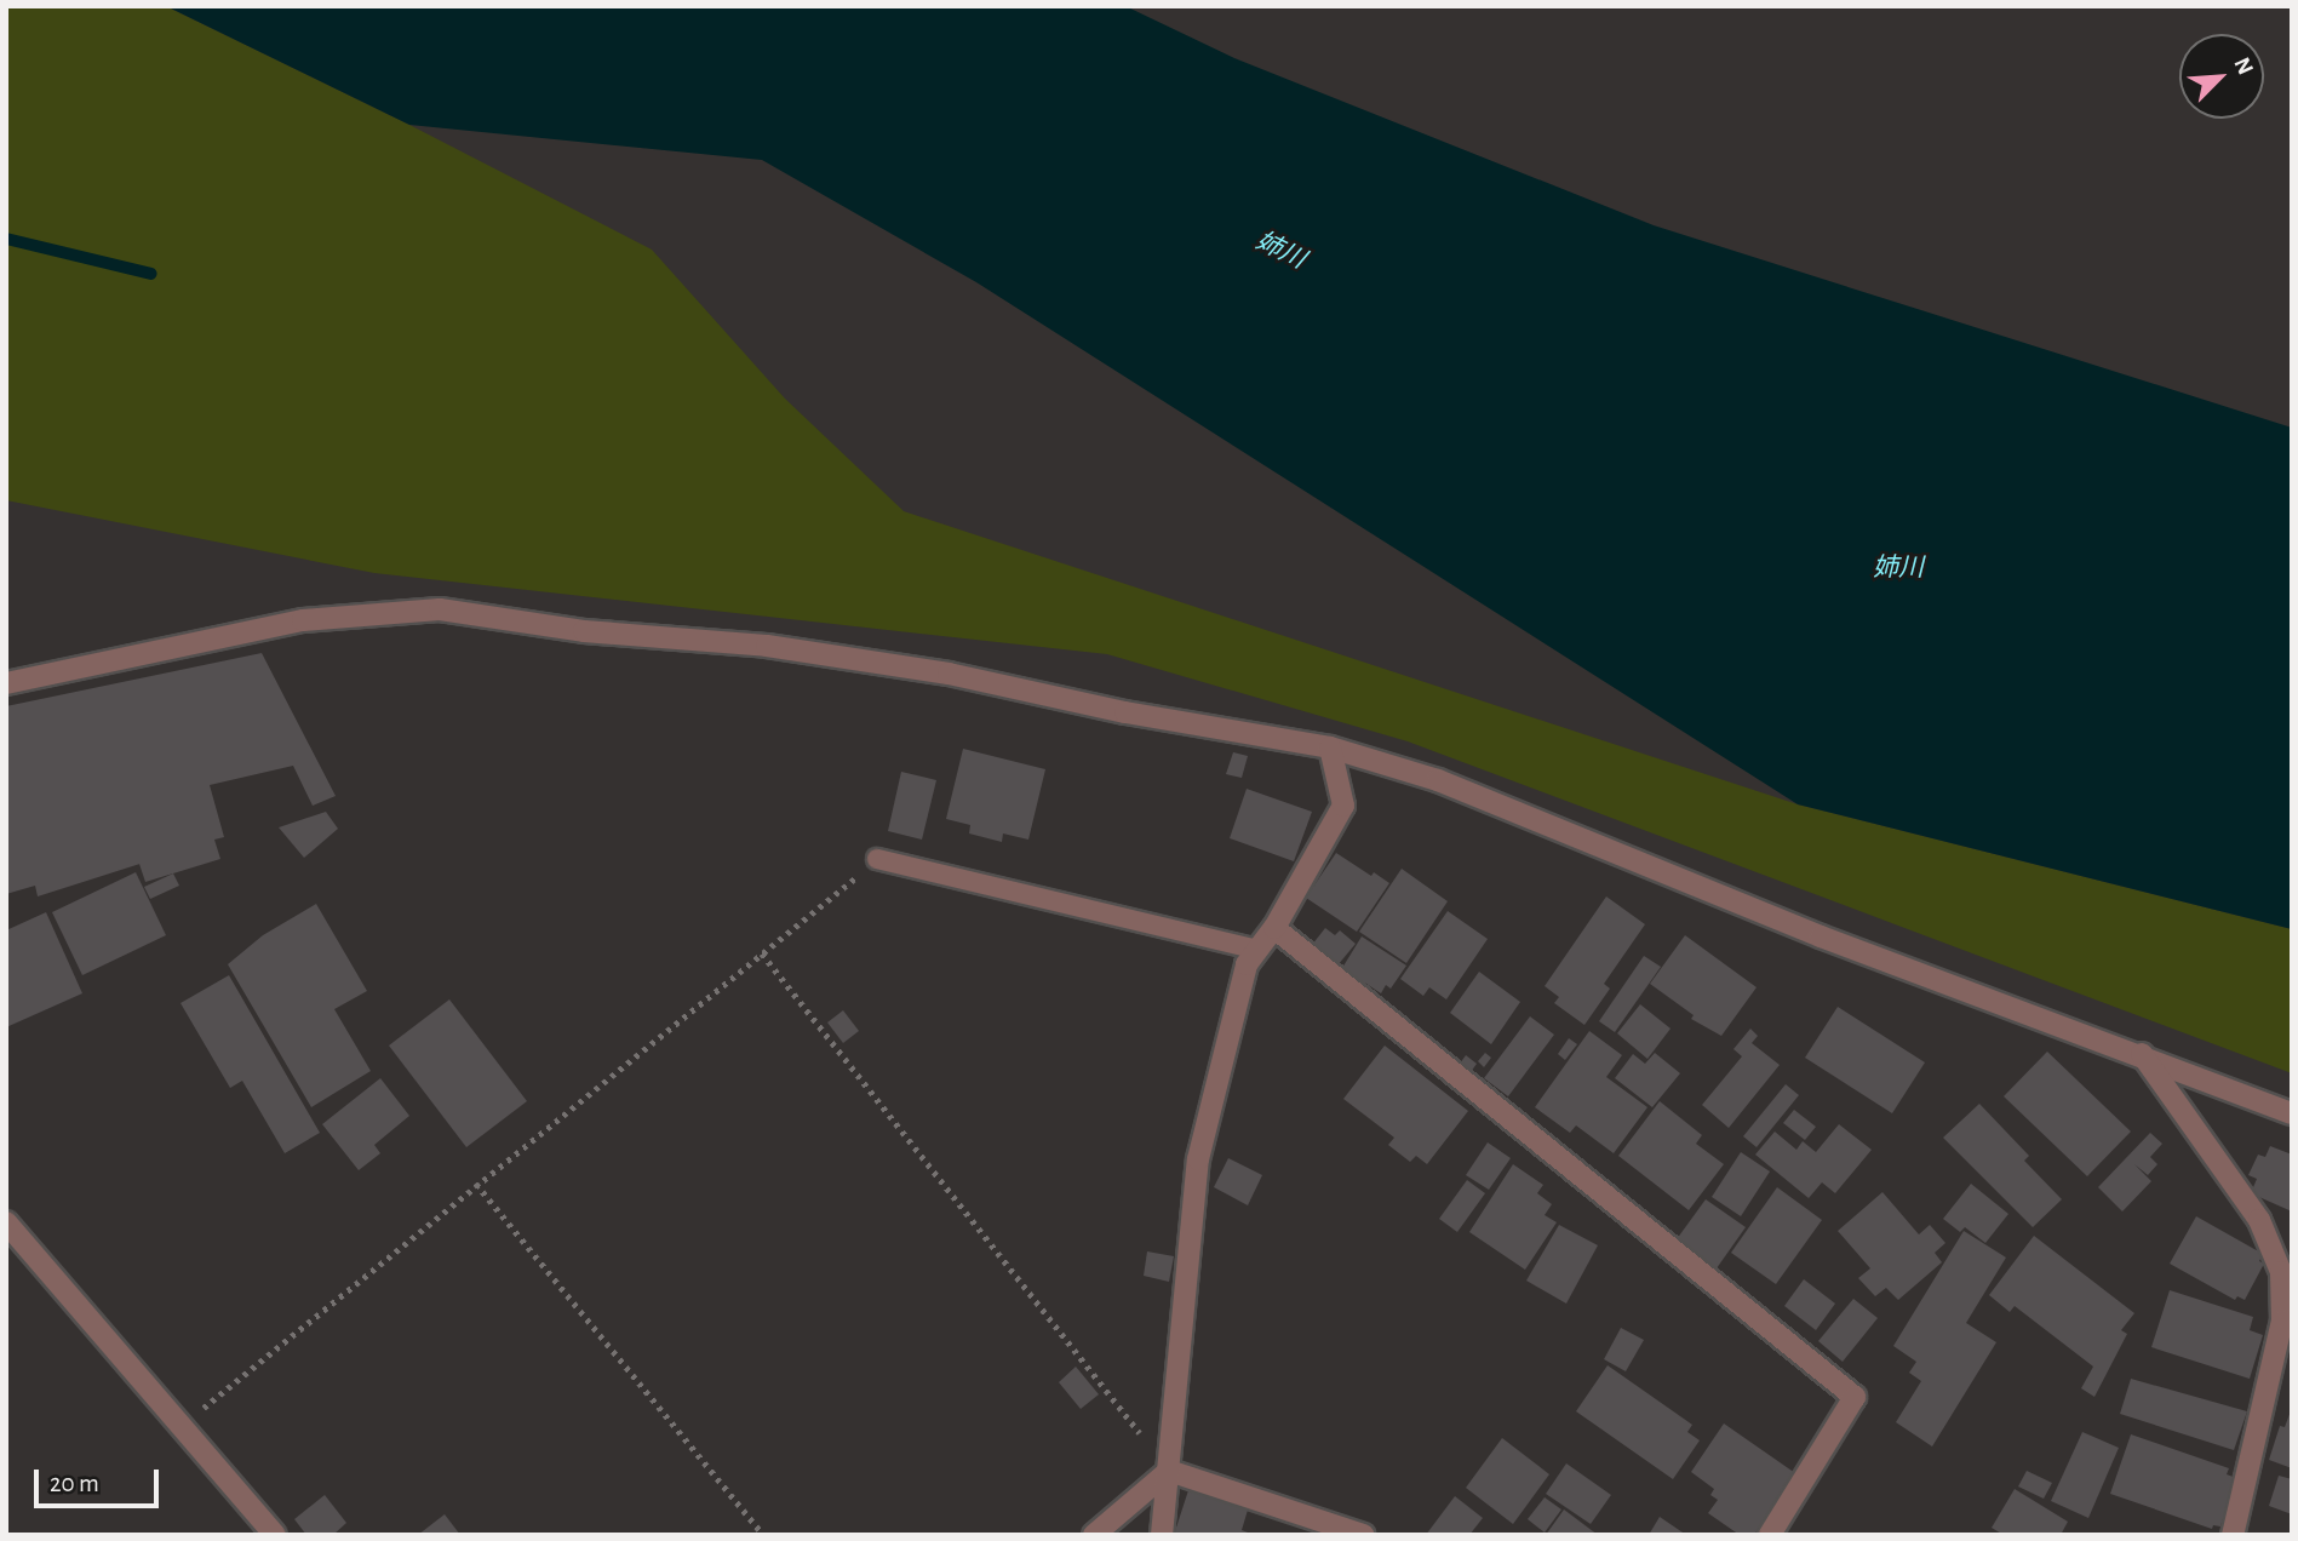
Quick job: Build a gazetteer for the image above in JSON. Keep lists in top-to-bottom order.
{
  "water": ["姉川"],
  "scale_bar": "20 m",
  "north": "top right"
}
